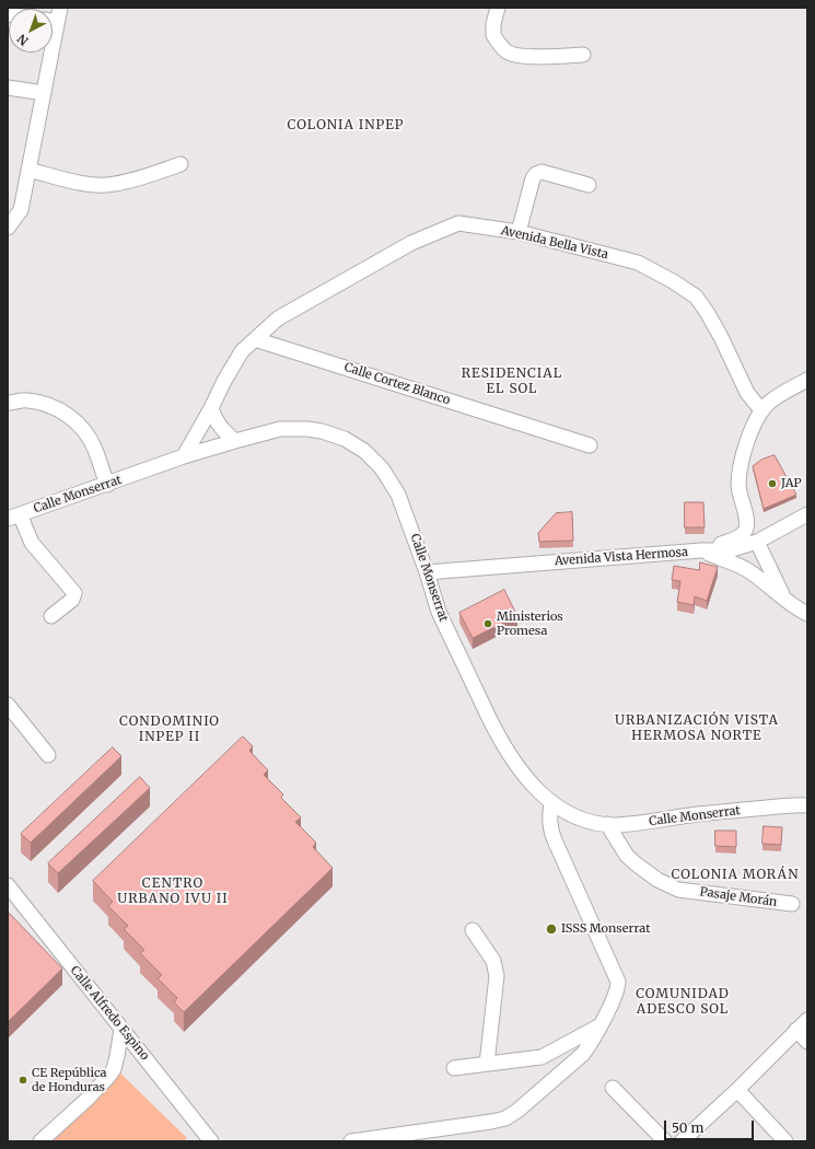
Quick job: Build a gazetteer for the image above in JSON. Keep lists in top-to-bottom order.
{
  "streets": {
    "street": [
      "Avenida Bella Vista",
      "Calle Cortez Blanco",
      "Calle Monserrat",
      "Avenida Vista Hermosa",
      "Pasaje Morán",
      "Calle Alfredo Espino"
    ]
  },
  "crossings": [
    ["Avenida Bella Vista", "Calle Cortez Blanco"],
    ["Avenida Bella Vista", "Calle Monserrat"],
    ["Calle Monserrat", "Avenida Vista Hermosa"],
    ["Calle Monserrat", "Pasaje Morán"]
  ],
  "districts": [
    "COLONIA INPEP",
    "RESIDENCIAL EL SOL",
    "URBANIZACIÓN VISTA HERMOSA NORTE",
    "CONDOMINIO INPEP II",
    "COLONIA MORÁN",
    "CENTRO URBANO IVU II",
    "COMUNIDAD ADESCO SOL"
  ],
  "places": [
    "JAP",
    "Ministerios Promesa",
    "ISSS Monserrat",
    "CE República de Honduras"
  ],
  "scale_bar": "50 m",
  "north": "bottom left"
}
